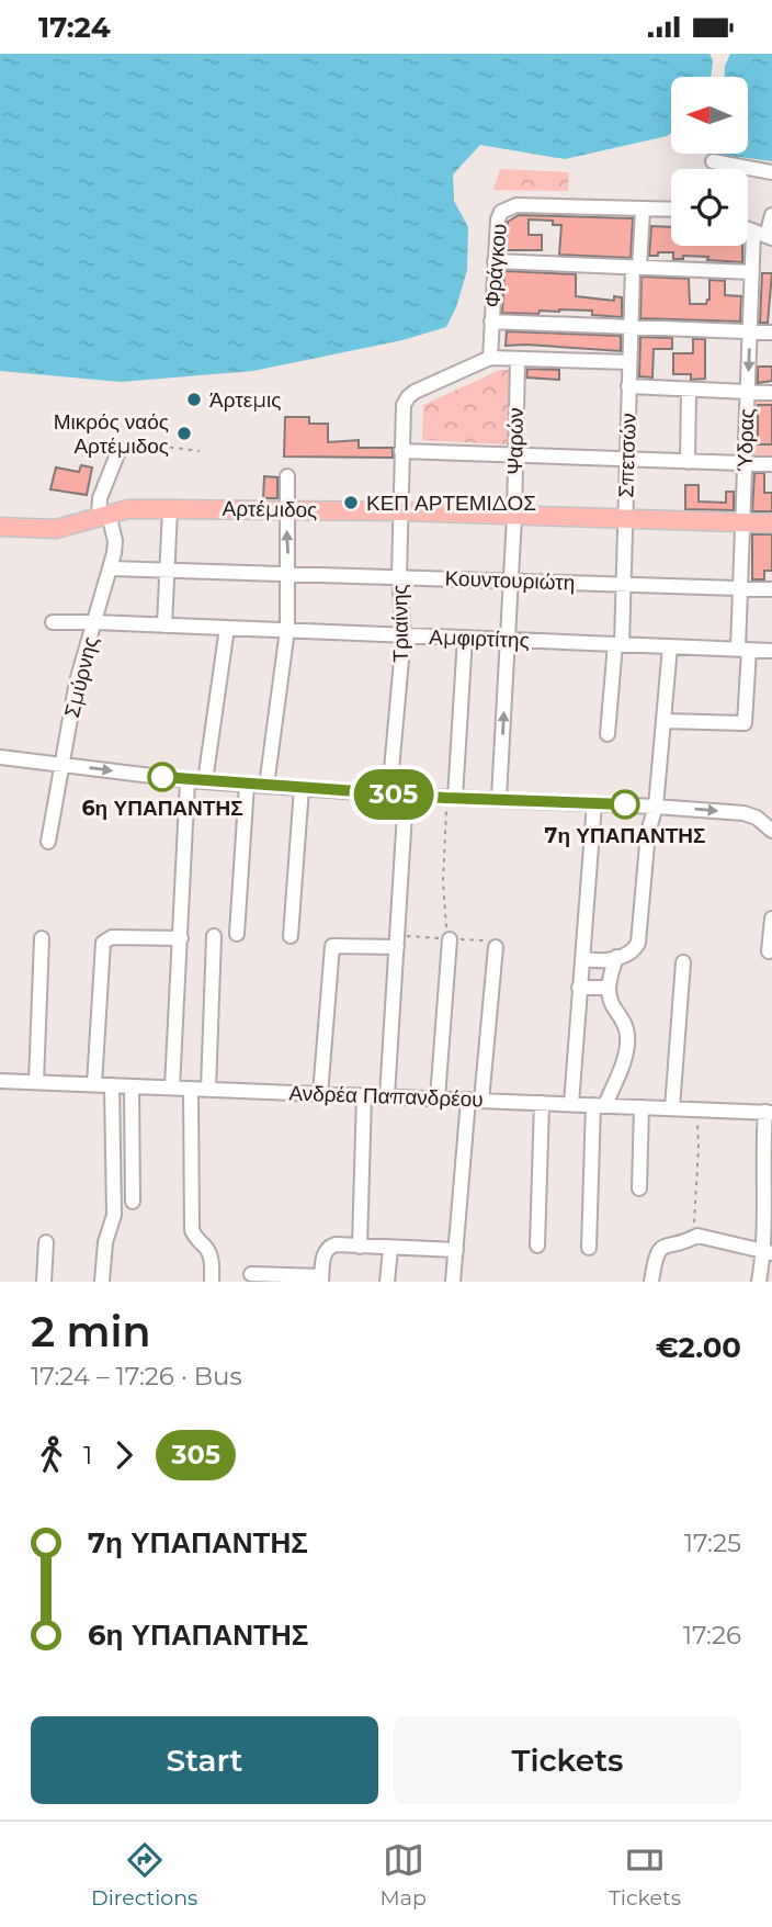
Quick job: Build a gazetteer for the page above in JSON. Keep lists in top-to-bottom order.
{
  "streets": {
    "main road": ["Αρτέμιδος"],
    "street": [
      "Φράγκου",
      "Ύδρας",
      "Ψαρών",
      "Σπετσών",
      "Κουντουριώτη",
      "Τριαίνης",
      "Αμφιρτίτης",
      "Σμύρνης",
      "Ανδρέα Παπανδρέου"
    ]
  },
  "crossings": [
    ["Φράγκου", "Σπετσών"],
    ["Ύδρας", "Αρτέμιδος"],
    ["Ύδρας", "Κουντουριώτη"],
    ["Ύδρας", "Αμφιρτίτης"],
    ["Ψαρών", "Αρτέμιδος"],
    ["Ψαρών", "Κουντουριώτη"],
    ["Ψαρών", "Αμφιρτίτης"],
    ["Σπετσών", "Αρτέμιδος"],
    ["Σπετσών", "Κουντουριώτη"],
    ["Σπετσών", "Αμφιρτίτης"],
    ["Αρτέμιδος", "Τριαίνης"],
    ["Αρτέμιδος", "Σμύρνης"],
    ["Κουντουριώτη", "Τριαίνης"],
    ["Κουντουριώτη", "Σμύρνης"],
    ["Τριαίνης", "Αμφιρτίτης"],
    ["Αμφιρτίτης", "Σμύρνης"]
  ],
  "places": [
    "Άρτεμις",
    "Μικρός ναός Αρτέμιδος",
    "ΚΕΠ ΑΡΤΕΜΙΔΟΣ",
    "6η ΥΠΑΠΑΝΤΗΣ",
    "7η ΥΠΑΠΑΝΤΗΣ"
  ],
  "lines": ["bus line 305"],
  "north": "left",
  "page": {
    "status": "17:24",
    "on_map": "305",
    "heading": ["2 min", "17:24 – 17:26 · Bus", "€2.00"],
    "legs": ["1", "305"],
    "list": [
      {
        "name": "7η ΥΠΑΠΑΝΤΗΣ",
        "value": "17:25"
      },
      {
        "name": "6η ΥΠΑΠΑΝΤΗΣ",
        "value": "17:26"
      }
    ],
    "buttons": ["Start", "Tickets"],
    "tabs": ["Directions", "Map", "Tickets"]
  }
}
